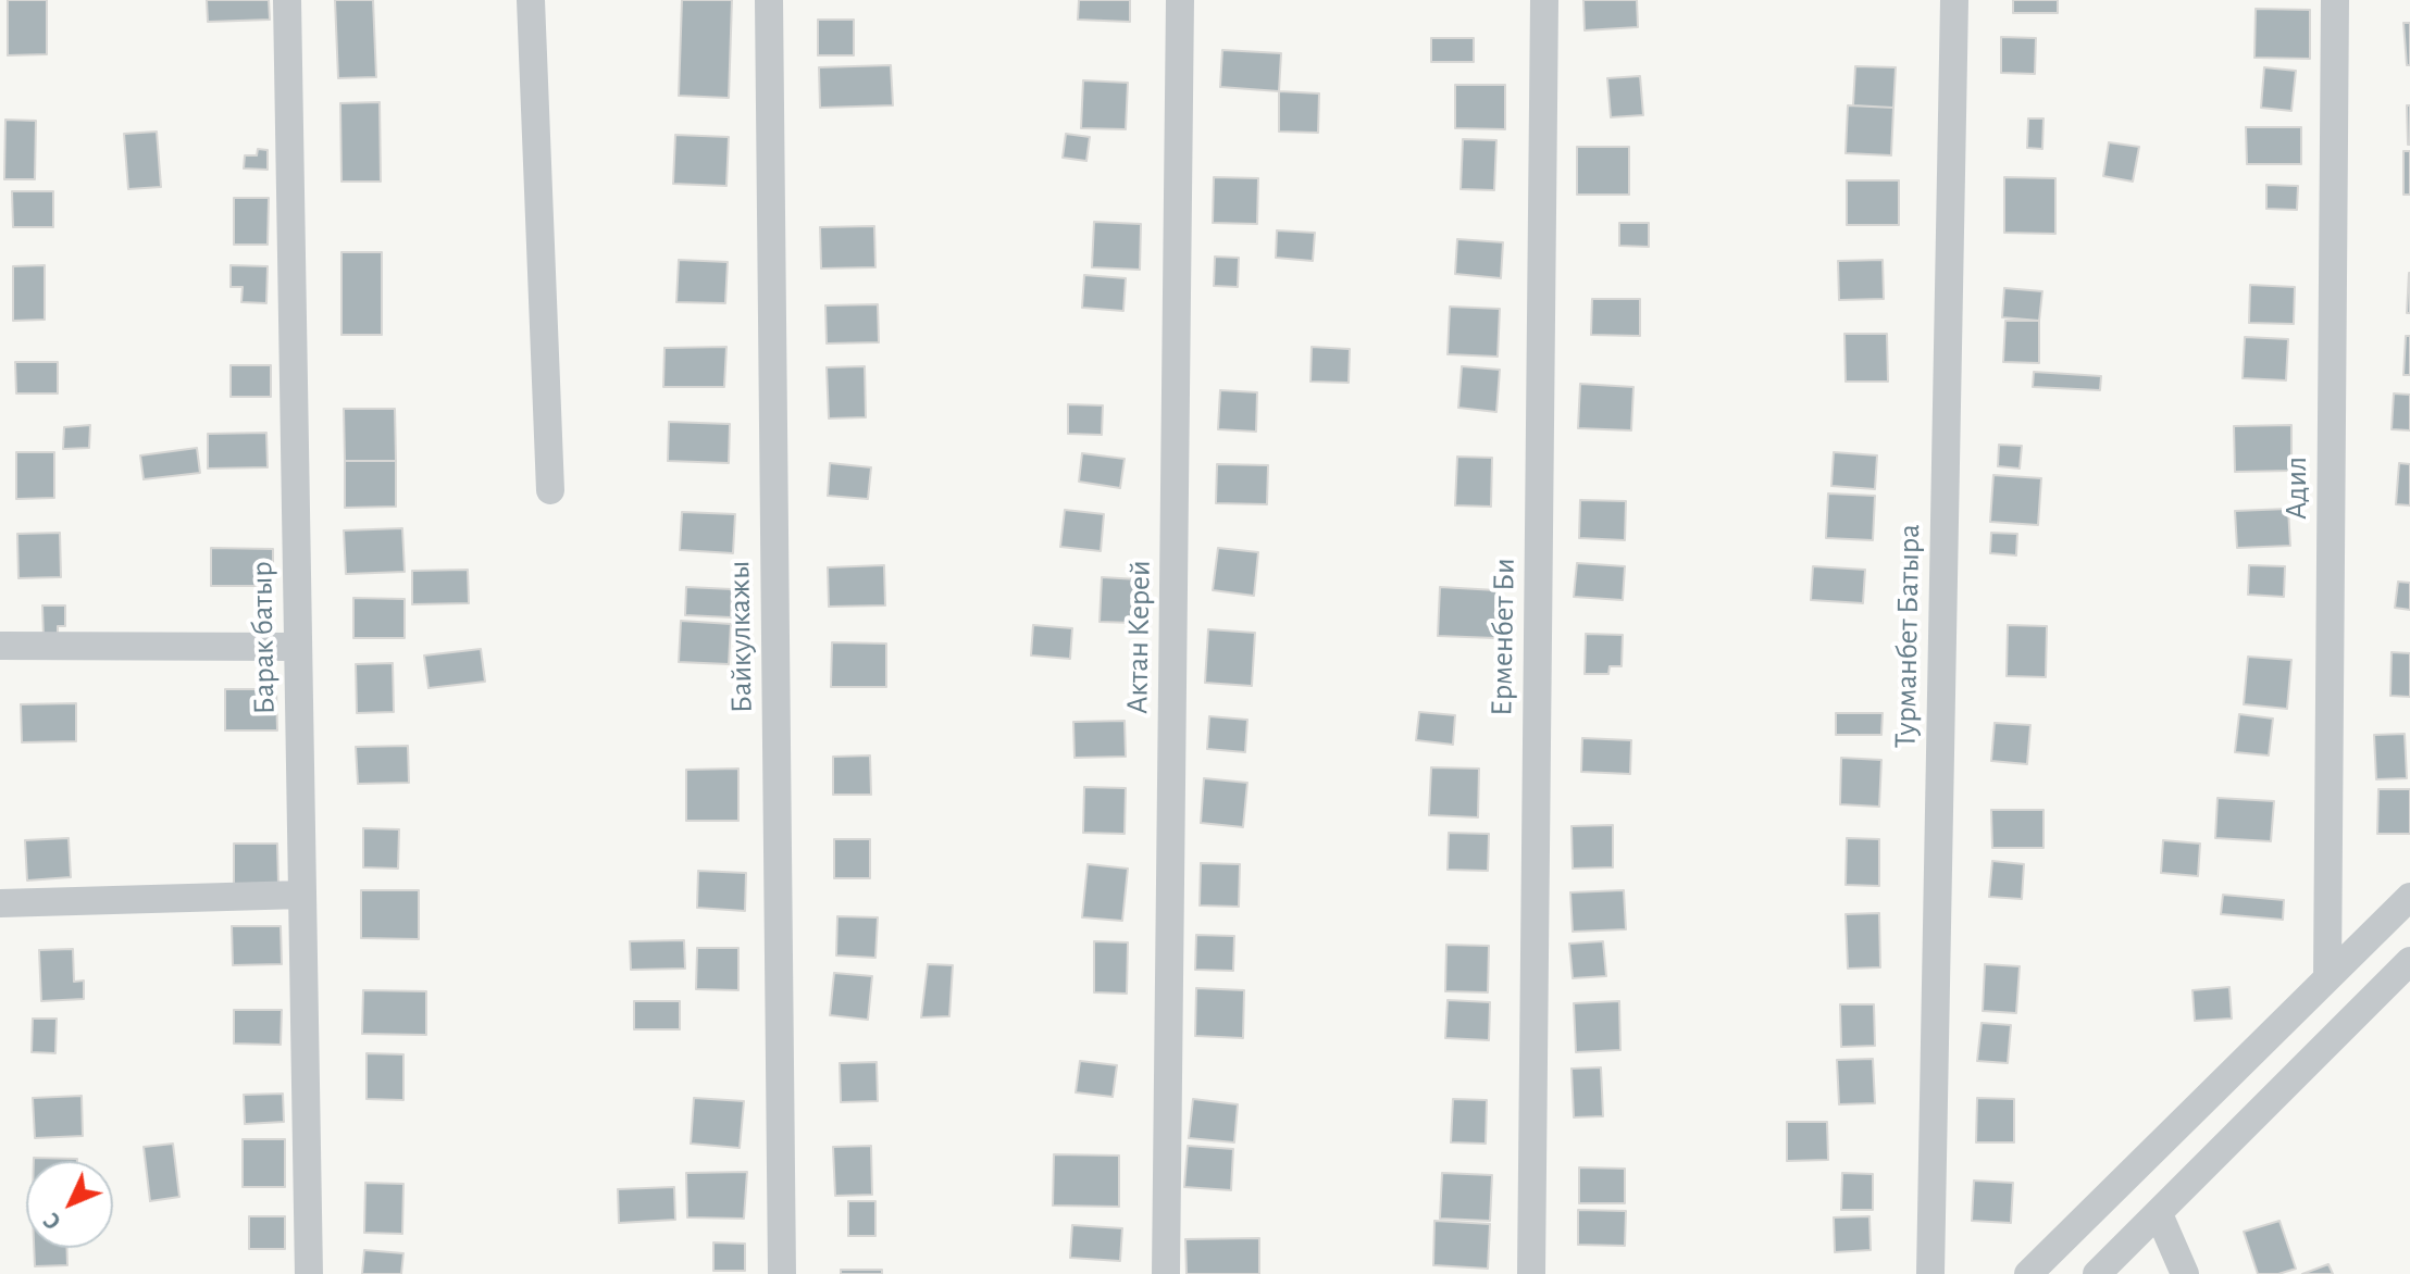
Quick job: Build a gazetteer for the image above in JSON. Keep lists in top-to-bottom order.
{
  "streets": {
    "street": [
      "Адил",
      "Турманбет Батыра",
      "Байкулкажы",
      "Актан Керей",
      "Ерменбет Би",
      "Барак батыр"
    ]
  },
  "north": "bottom left"
}
